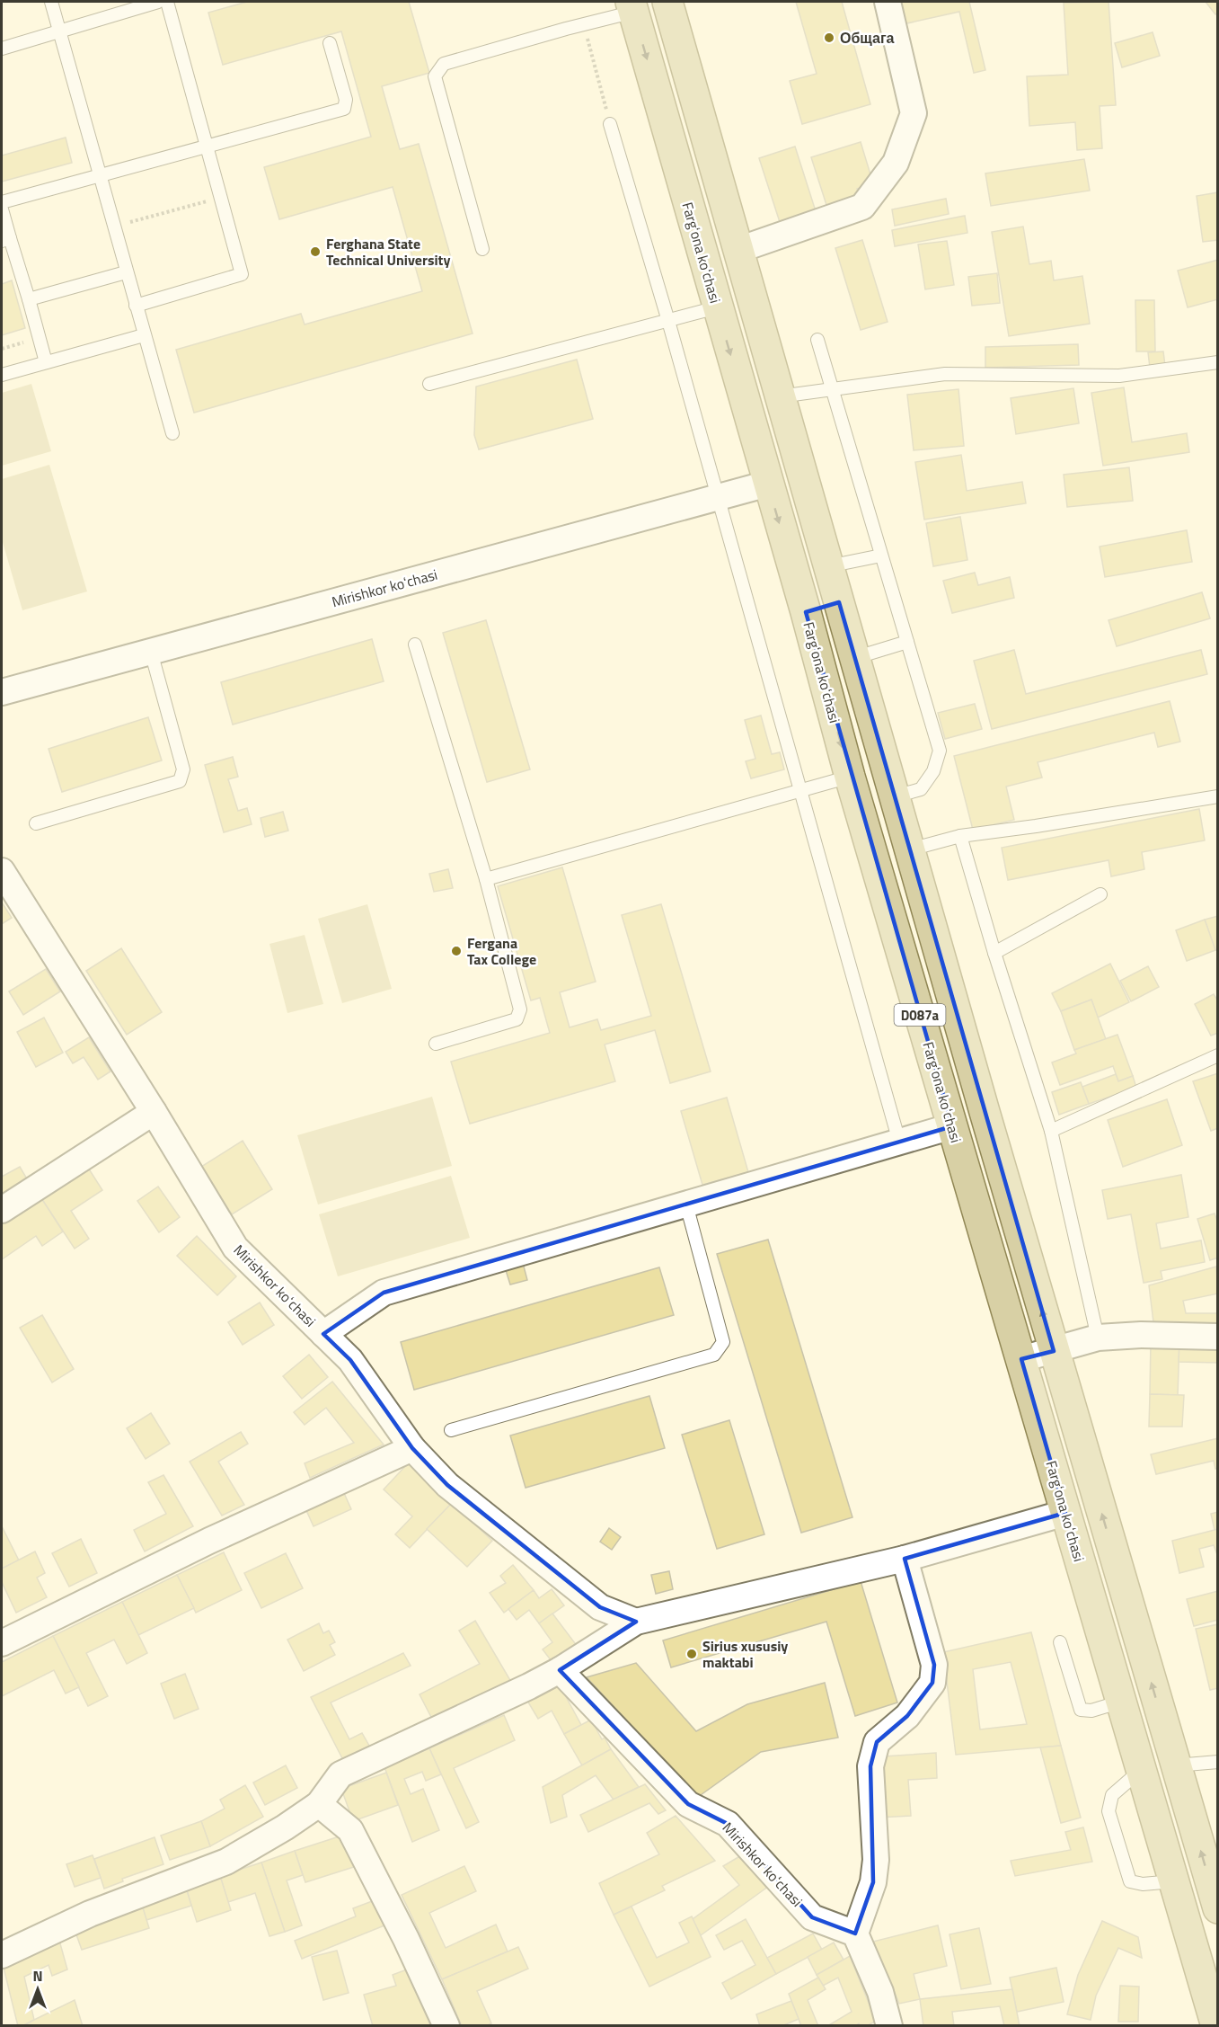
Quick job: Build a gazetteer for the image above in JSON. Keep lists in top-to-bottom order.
{
  "streets": {
    "main road": ["Fargʻona koʻchasi", "D087a"],
    "street": ["Mirishkor koʻchasi"]
  },
  "crossings": [
    ["Fargʻona koʻchasi", "Mirishkor koʻchasi"]
  ],
  "places": [
    "Общага",
    "Ferghana State Technical University",
    "Fergana Tax College",
    "Sirius xususiy maktabi"
  ],
  "north": "top"
}
